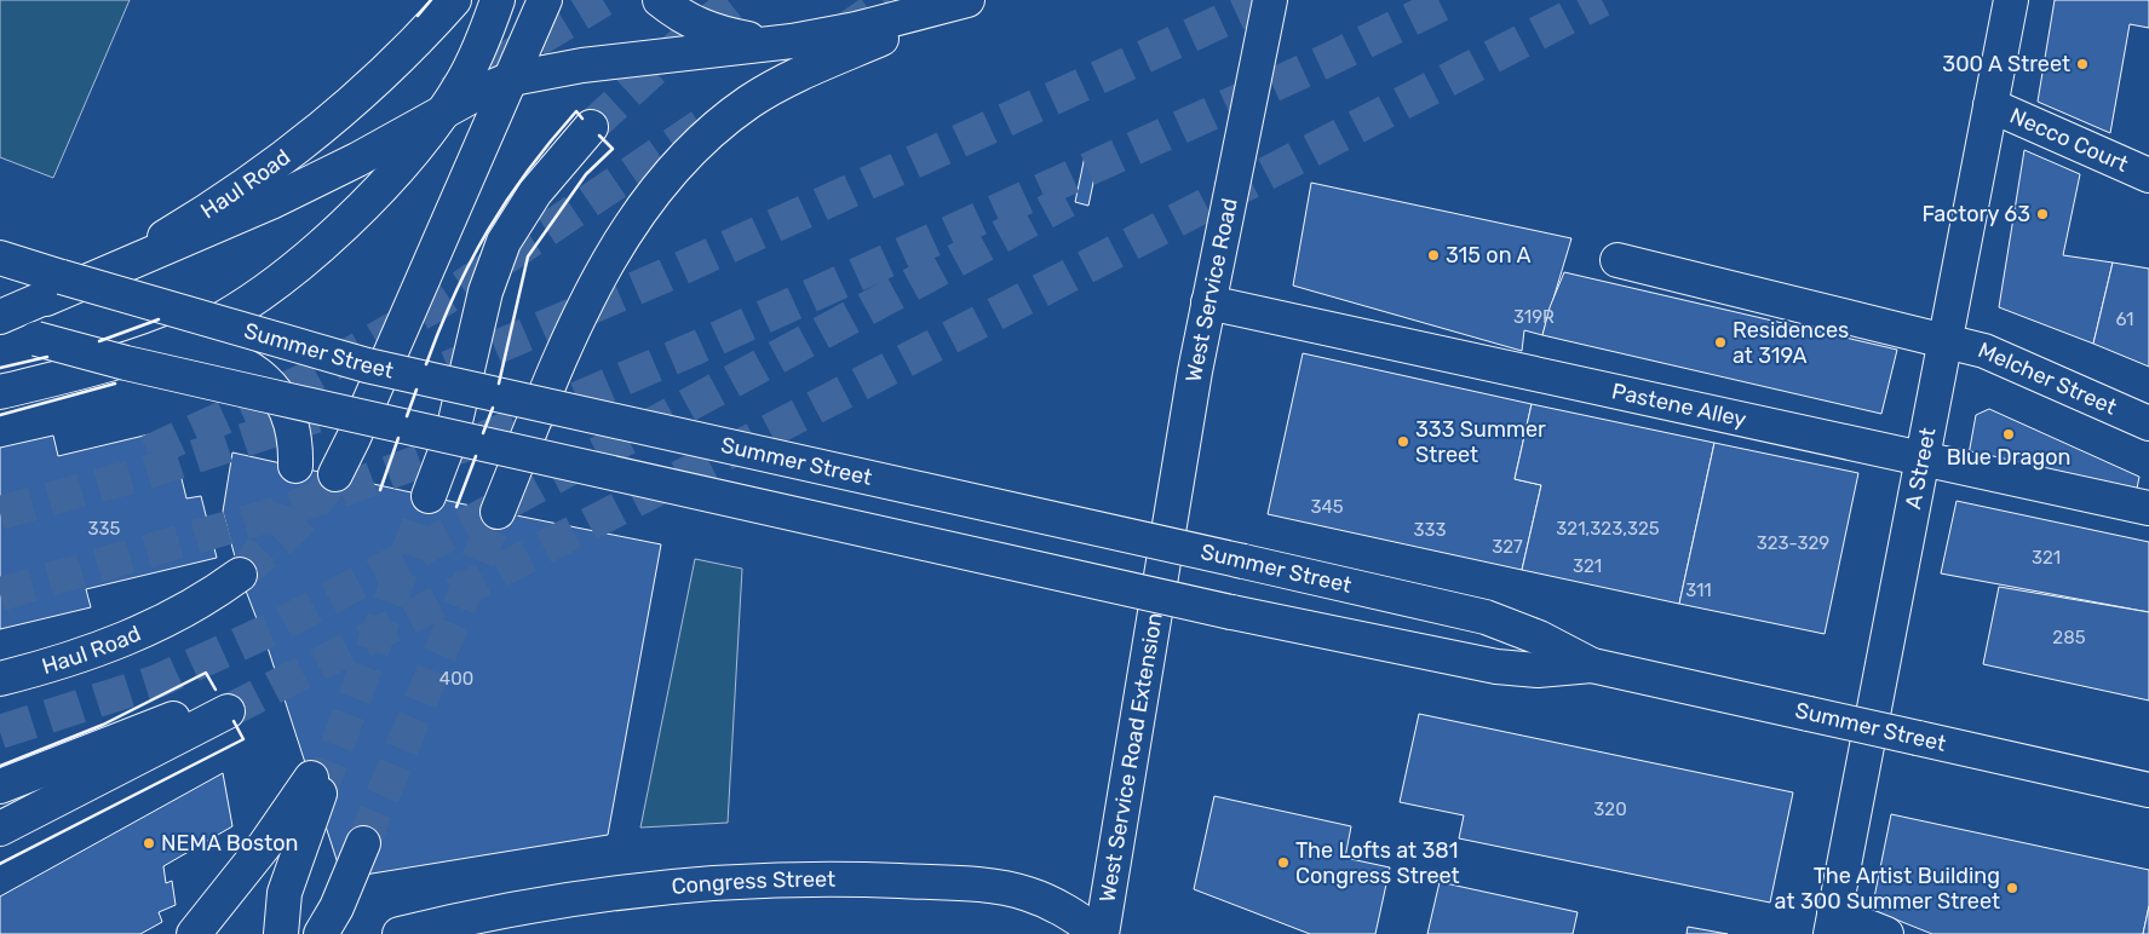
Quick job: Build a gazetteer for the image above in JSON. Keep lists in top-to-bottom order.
{
  "streets": {
    "main road": [
      "Necco Court",
      "Haul Road",
      "West Service Road",
      "Summer Street",
      "Melcher Street",
      "Pastene Alley",
      "A Street",
      "West Service Road Extension",
      "Congress Street"
    ]
  },
  "crossings": [
    ["Necco Court", "A Street"],
    ["West Service Road", "Pastene Alley"],
    ["West Service Road", "West Service Road Extension"],
    ["Melcher Street", "A Street"],
    ["Pastene Alley", "A Street"],
    ["West Service Road Extension", "Congress Street"]
  ],
  "places": [
    "300 A Street",
    "Factory 63",
    "315 on A",
    "Residences at 319A",
    "Blue Dragon",
    "333 Summer Street",
    "NEMA Boston",
    "The Lofts at 381 Congress Street",
    "The Artist Building at 300 Summer Street"
  ],
  "house_numbers": [
    "319R",
    "61",
    "345",
    "335",
    "321,323,325",
    "333",
    "323-329",
    "327",
    "321",
    "321",
    "311",
    "285",
    "400",
    "320"
  ]
}
